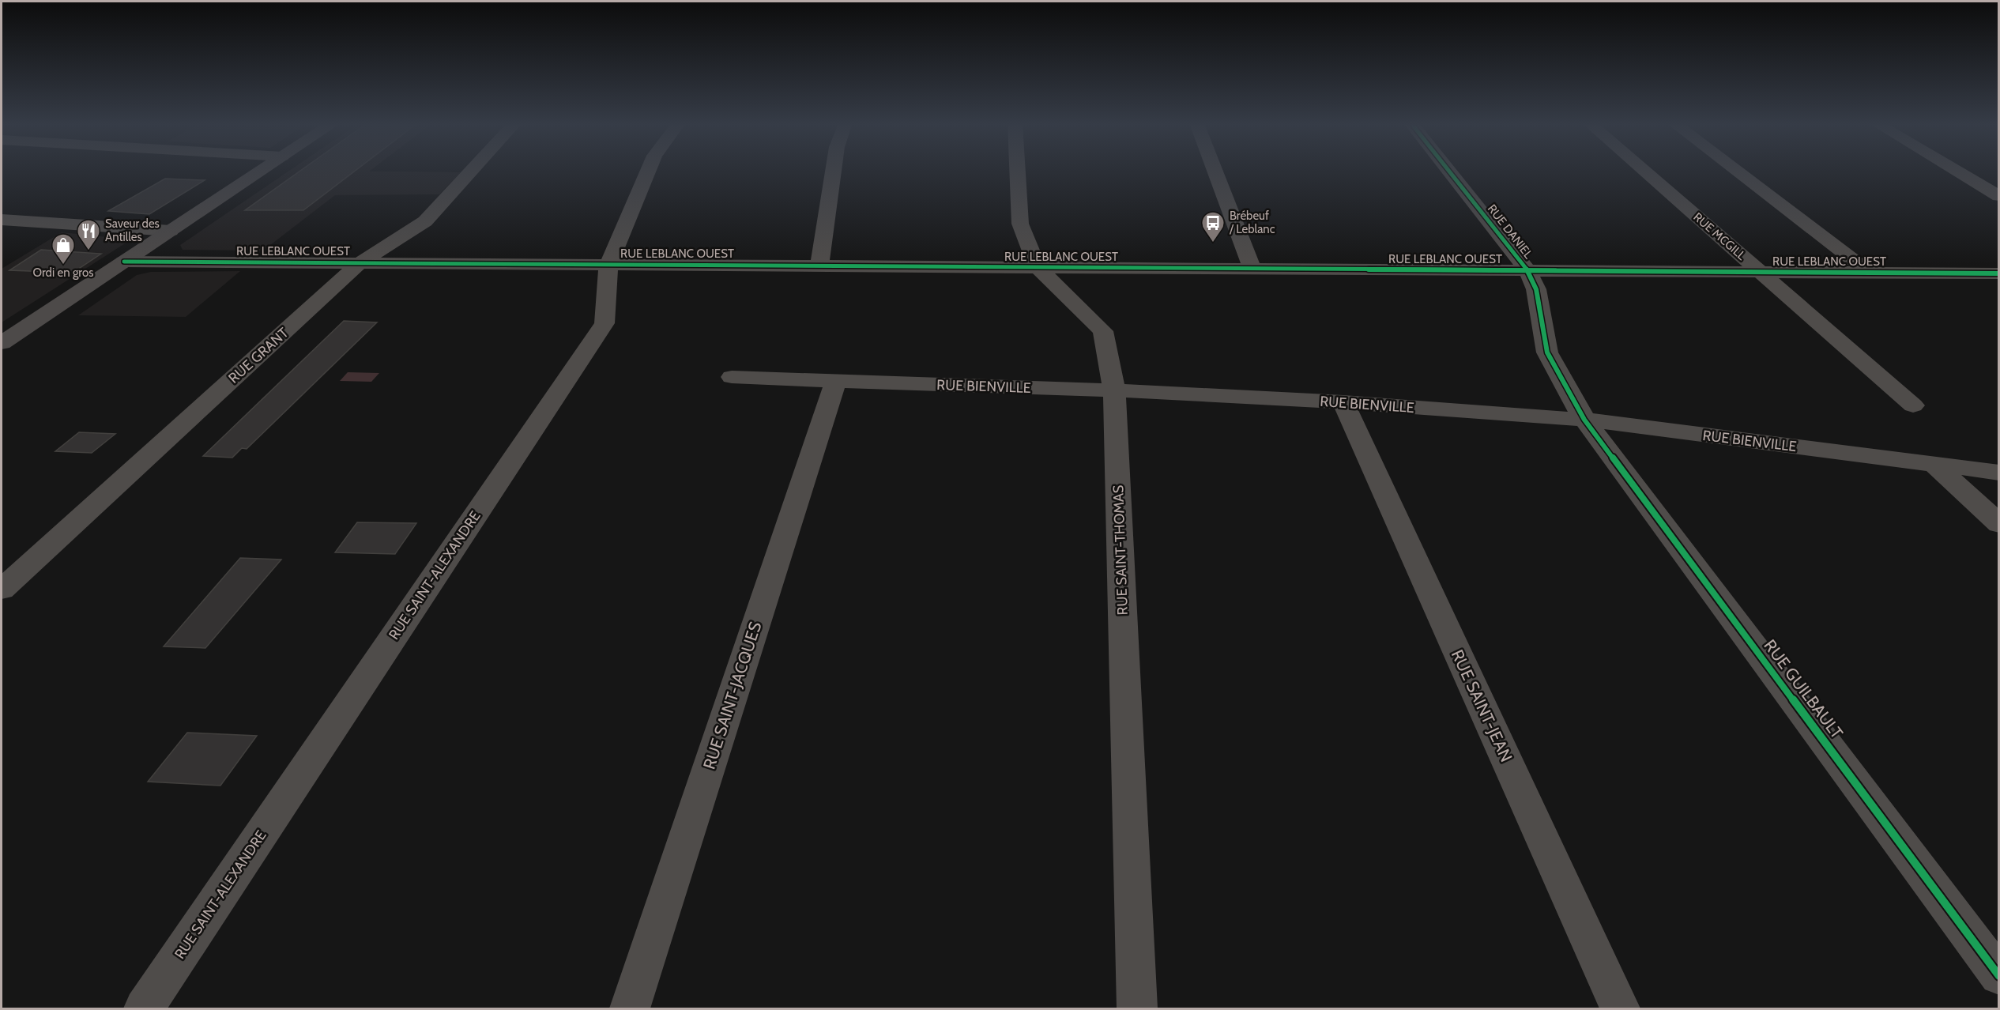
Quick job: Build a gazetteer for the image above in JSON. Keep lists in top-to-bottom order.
{
  "streets": {
    "street": [
      "RUE DANIEL",
      "RUE MCGILL",
      "RUE LEBLANC OUEST",
      "RUE GRANT",
      "RUE BIENVILLE",
      "RUE SAINT-THOMAS",
      "RUE SAINT-ALEXANDRE",
      "RUE GUILBAULT",
      "RUE SAINT-JACQUES",
      "RUE SAINT-JEAN"
    ]
  },
  "crossings": [
    ["RUE DANIEL", "RUE LEBLANC OUEST"],
    ["RUE DANIEL", "RUE BIENVILLE"],
    ["RUE DANIEL", "RUE GUILBAULT"],
    ["RUE MCGILL", "RUE LEBLANC OUEST"],
    ["RUE LEBLANC OUEST", "RUE GRANT"],
    ["RUE LEBLANC OUEST", "RUE SAINT-THOMAS"],
    ["RUE LEBLANC OUEST", "RUE SAINT-ALEXANDRE"],
    ["RUE BIENVILLE", "RUE SAINT-THOMAS"],
    ["RUE BIENVILLE", "RUE GUILBAULT"],
    ["RUE BIENVILLE", "RUE SAINT-JACQUES"],
    ["RUE BIENVILLE", "RUE SAINT-JEAN"]
  ],
  "places": {
    "bus stop": ["Brébeuf / Leblanc"],
    "restaurant": ["Saveur des Antilles"],
    "shop": ["Ordi en gros"]
  }
}
